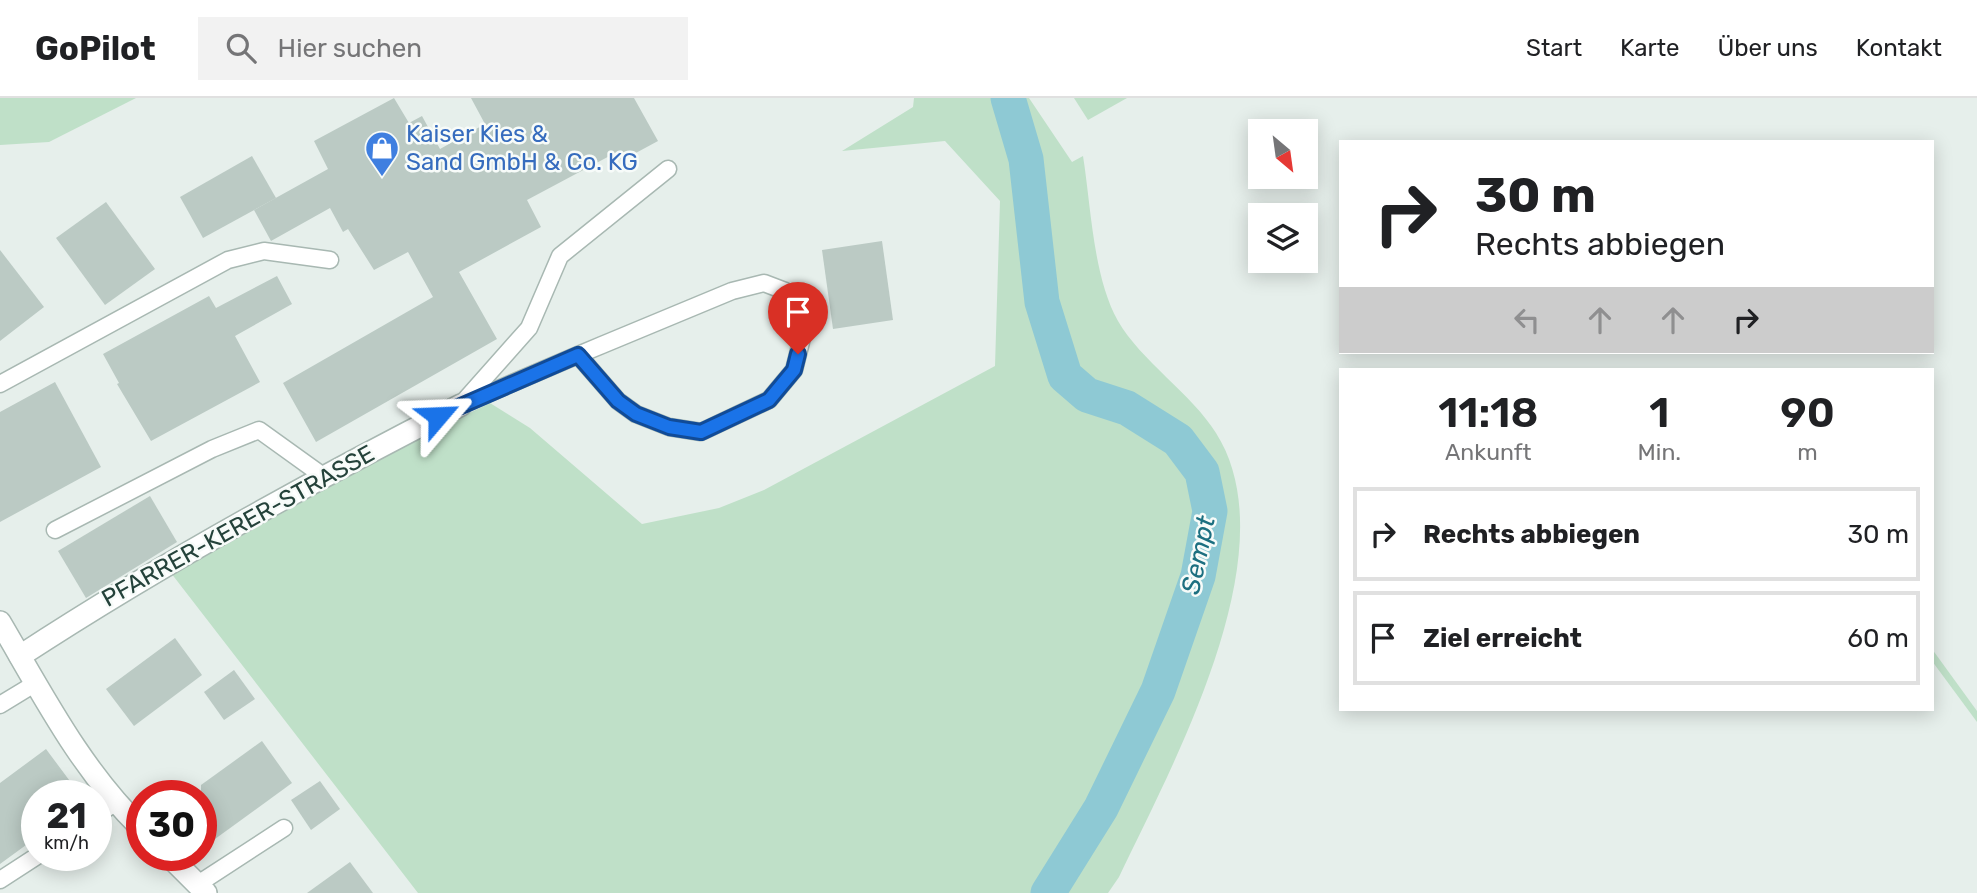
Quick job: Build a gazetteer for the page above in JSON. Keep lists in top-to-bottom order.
{
  "streets": {
    "street": ["PFARRER-KERER-STRASSE"]
  },
  "water": ["Sempt"],
  "places": {
    "shop": ["Kaiser Kies & Sand GmbH & Co. KG"]
  },
  "north": "bottom right",
  "page": {
    "header": "GoPilot",
    "search": "Hier suchen",
    "nav": [
      "Start",
      "Karte",
      "Über uns",
      "Kontakt"
    ],
    "turn": ["30 m", "Rechts abbiegen"],
    "eta": [
      "11:18",
      "Ankunft",
      "1",
      "Min.",
      "90",
      "m"
    ],
    "list": [
      {
        "name": "Rechts abbiegen",
        "value": "30 m"
      },
      {
        "name": "Ziel erreicht",
        "value": "60 m"
      }
    ],
    "speed": "21 km/h",
    "limit": "30"
  }
}
